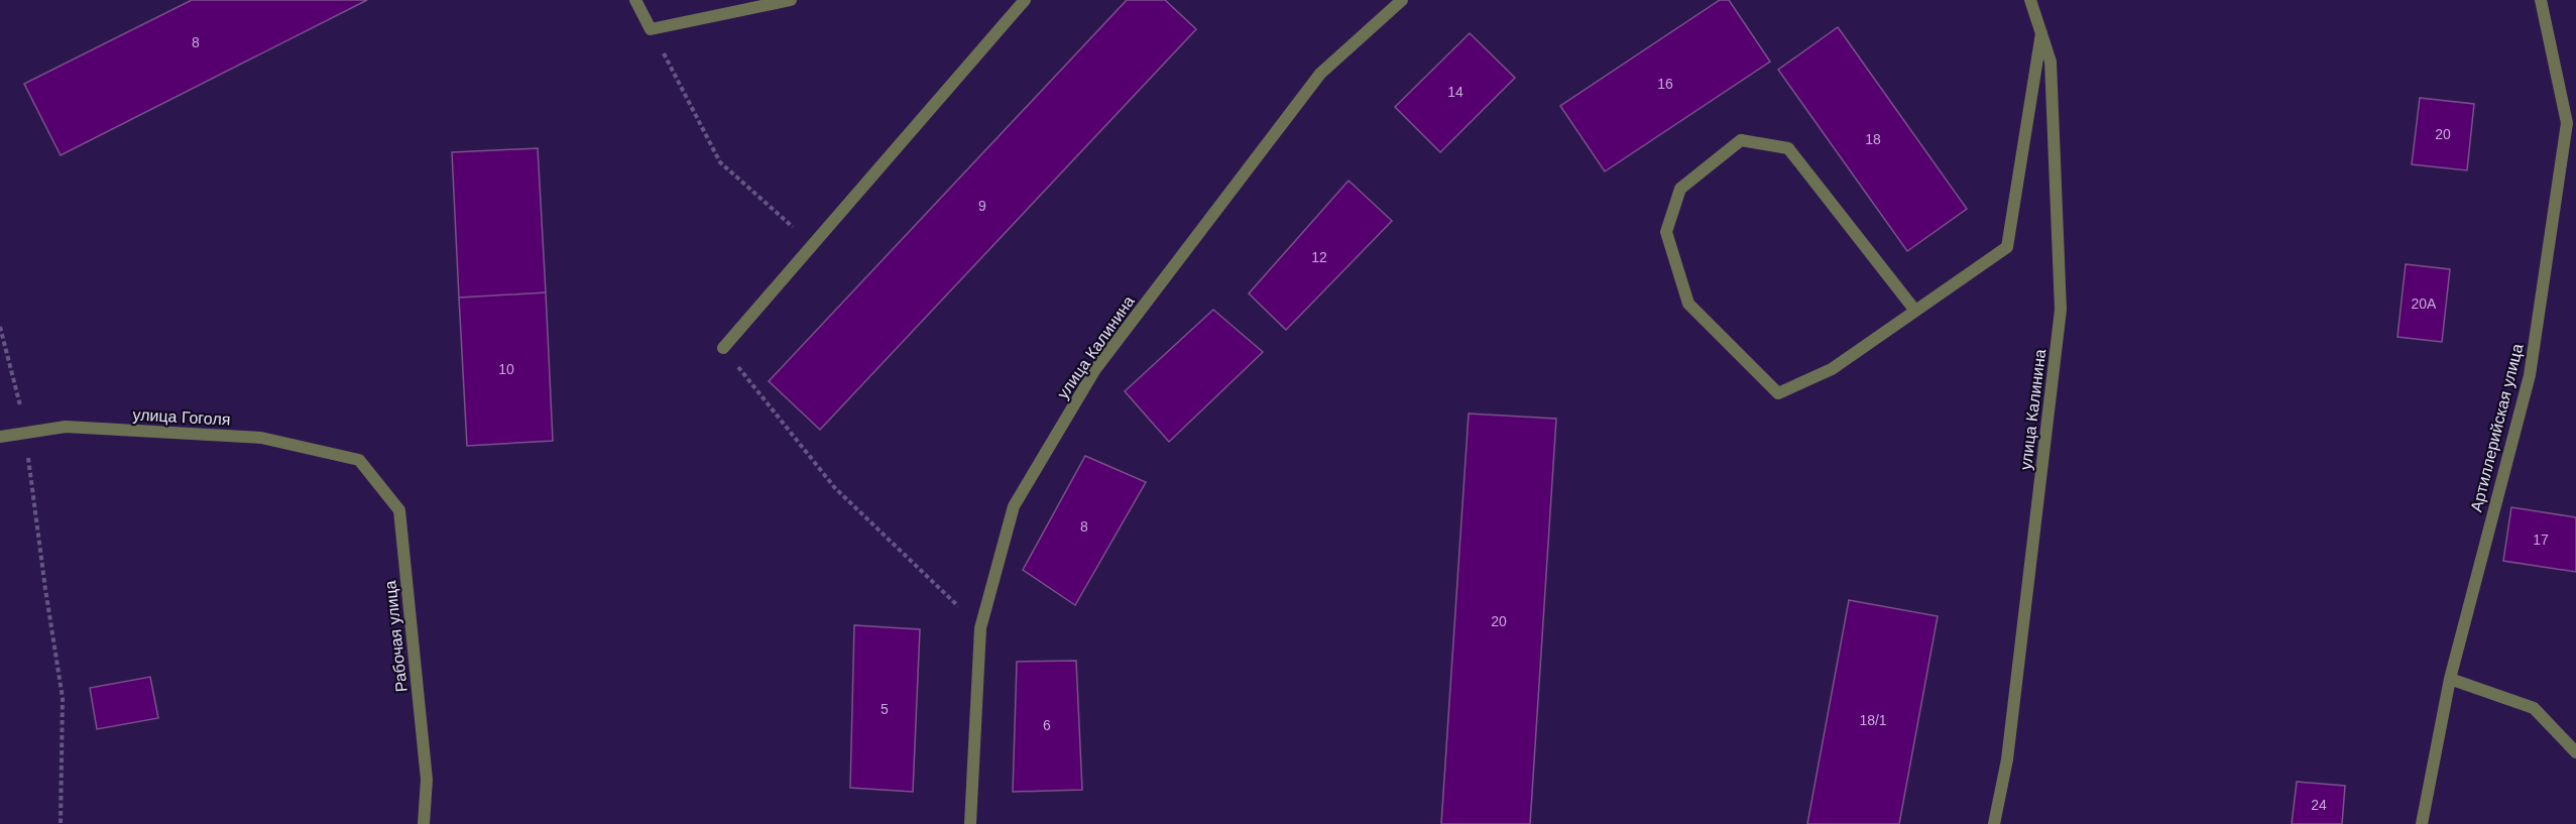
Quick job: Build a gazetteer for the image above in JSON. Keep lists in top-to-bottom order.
{
  "streets": {
    "street": [
      "улица Калинина",
      "улица Гоголя",
      "Артиллерийская улица",
      "Рабочая улица"
    ]
  },
  "crossings": [
    ["улица Гоголя", "Рабочая улица"]
  ],
  "house_numbers": [
    "8",
    "16",
    "14",
    "20",
    "18",
    "9",
    "12",
    "20А",
    "10",
    "8",
    "17",
    "20",
    "5",
    "18/1",
    "6",
    "24"
  ]
}
